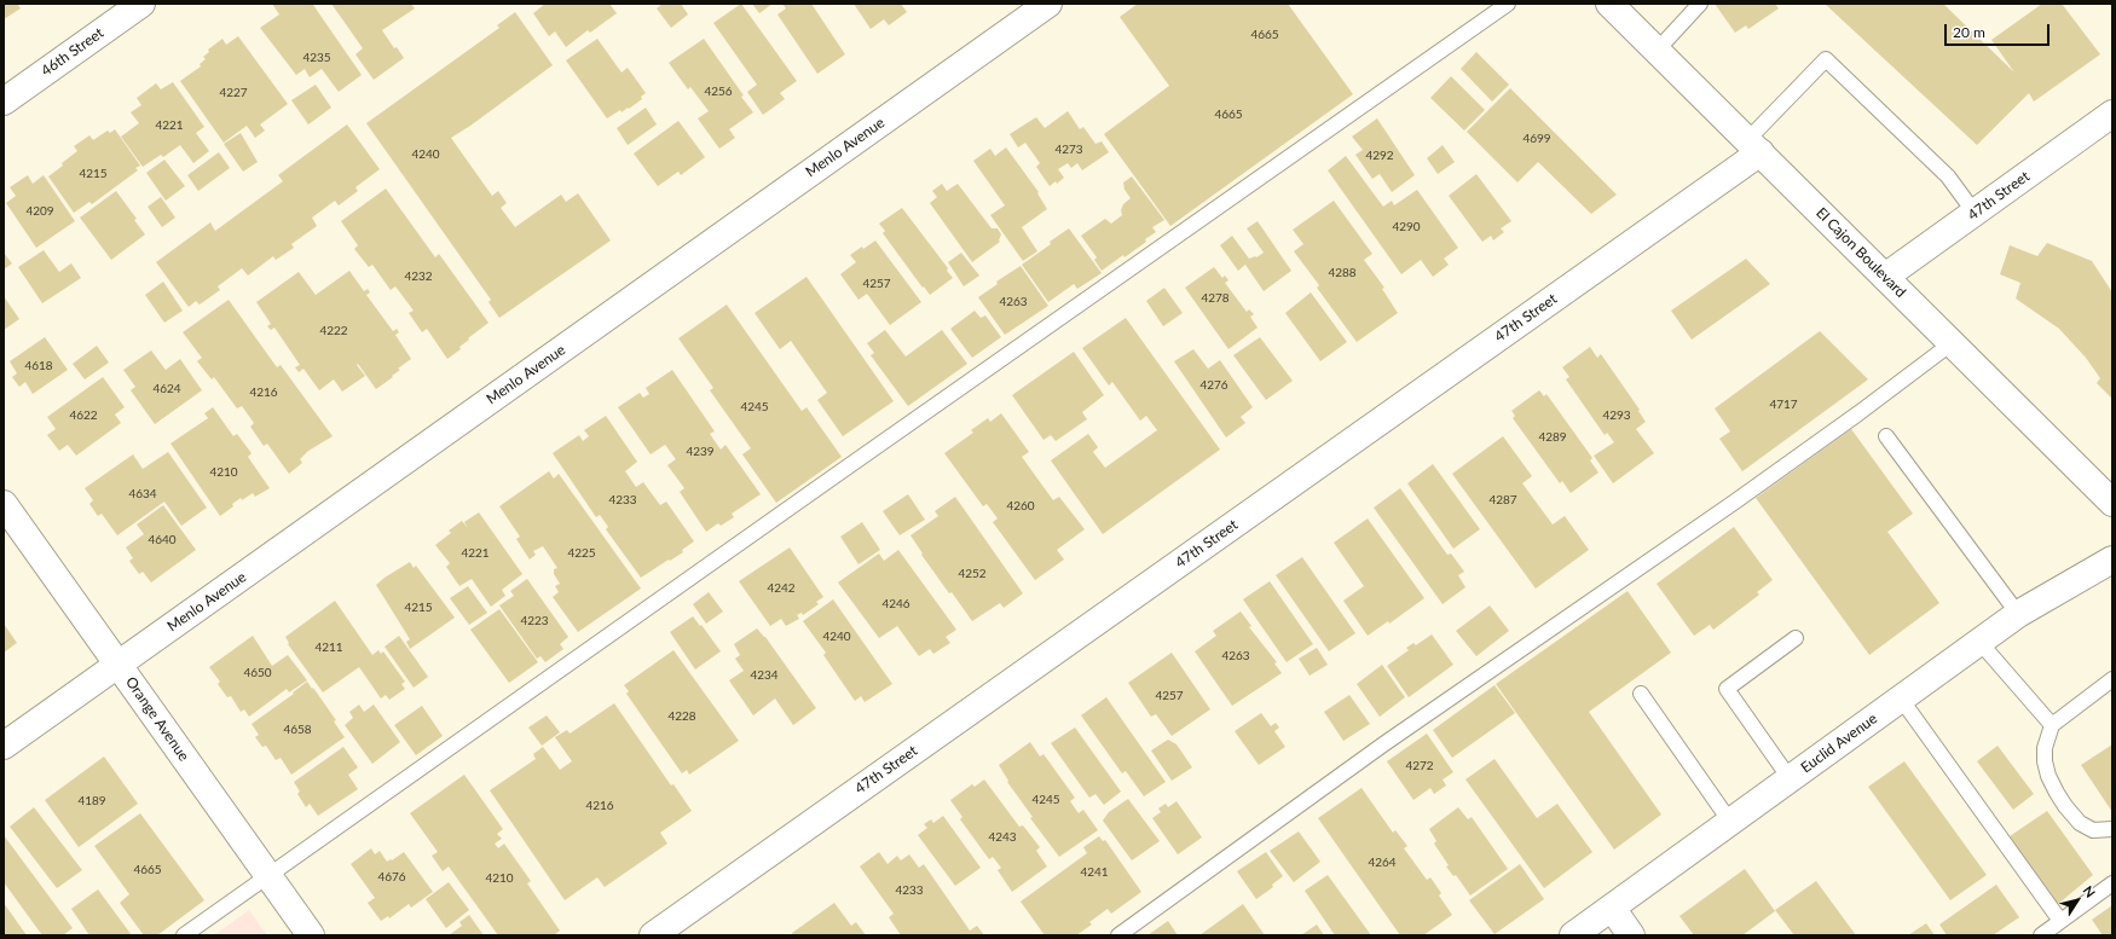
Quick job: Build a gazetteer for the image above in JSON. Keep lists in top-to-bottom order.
{
  "streets": {
    "street": [
      "46th Street",
      "Menlo Avenue",
      "47th Street",
      "El Cajon Boulevard",
      "Orange Avenue",
      "Euclid Avenue"
    ]
  },
  "crossings": [
    ["Menlo Avenue", "Orange Avenue"],
    ["47th Street", "El Cajon Boulevard"]
  ],
  "house_numbers": [
    "4665",
    "4235",
    "4256",
    "4227",
    "4665",
    "4221",
    "4699",
    "4273",
    "4240",
    "4292",
    "4215",
    "4209",
    "4290",
    "4288",
    "4232",
    "4257",
    "4278",
    "4263",
    "4222",
    "4618",
    "4276",
    "4624",
    "4216",
    "4717",
    "4245",
    "4622",
    "4293",
    "4289",
    "4239",
    "4210",
    "4634",
    "4233",
    "4287",
    "4260",
    "4640",
    "4221",
    "4225",
    "4252",
    "4242",
    "4246",
    "4215",
    "4223",
    "4240",
    "4211",
    "4263",
    "4650",
    "4234",
    "4257",
    "4228",
    "4658",
    "4272",
    "4245",
    "4189",
    "4216",
    "4243",
    "4264",
    "4665",
    "4241",
    "4676",
    "4210",
    "4233"
  ],
  "scale_bar": "20 m",
  "north": "top right"
}
